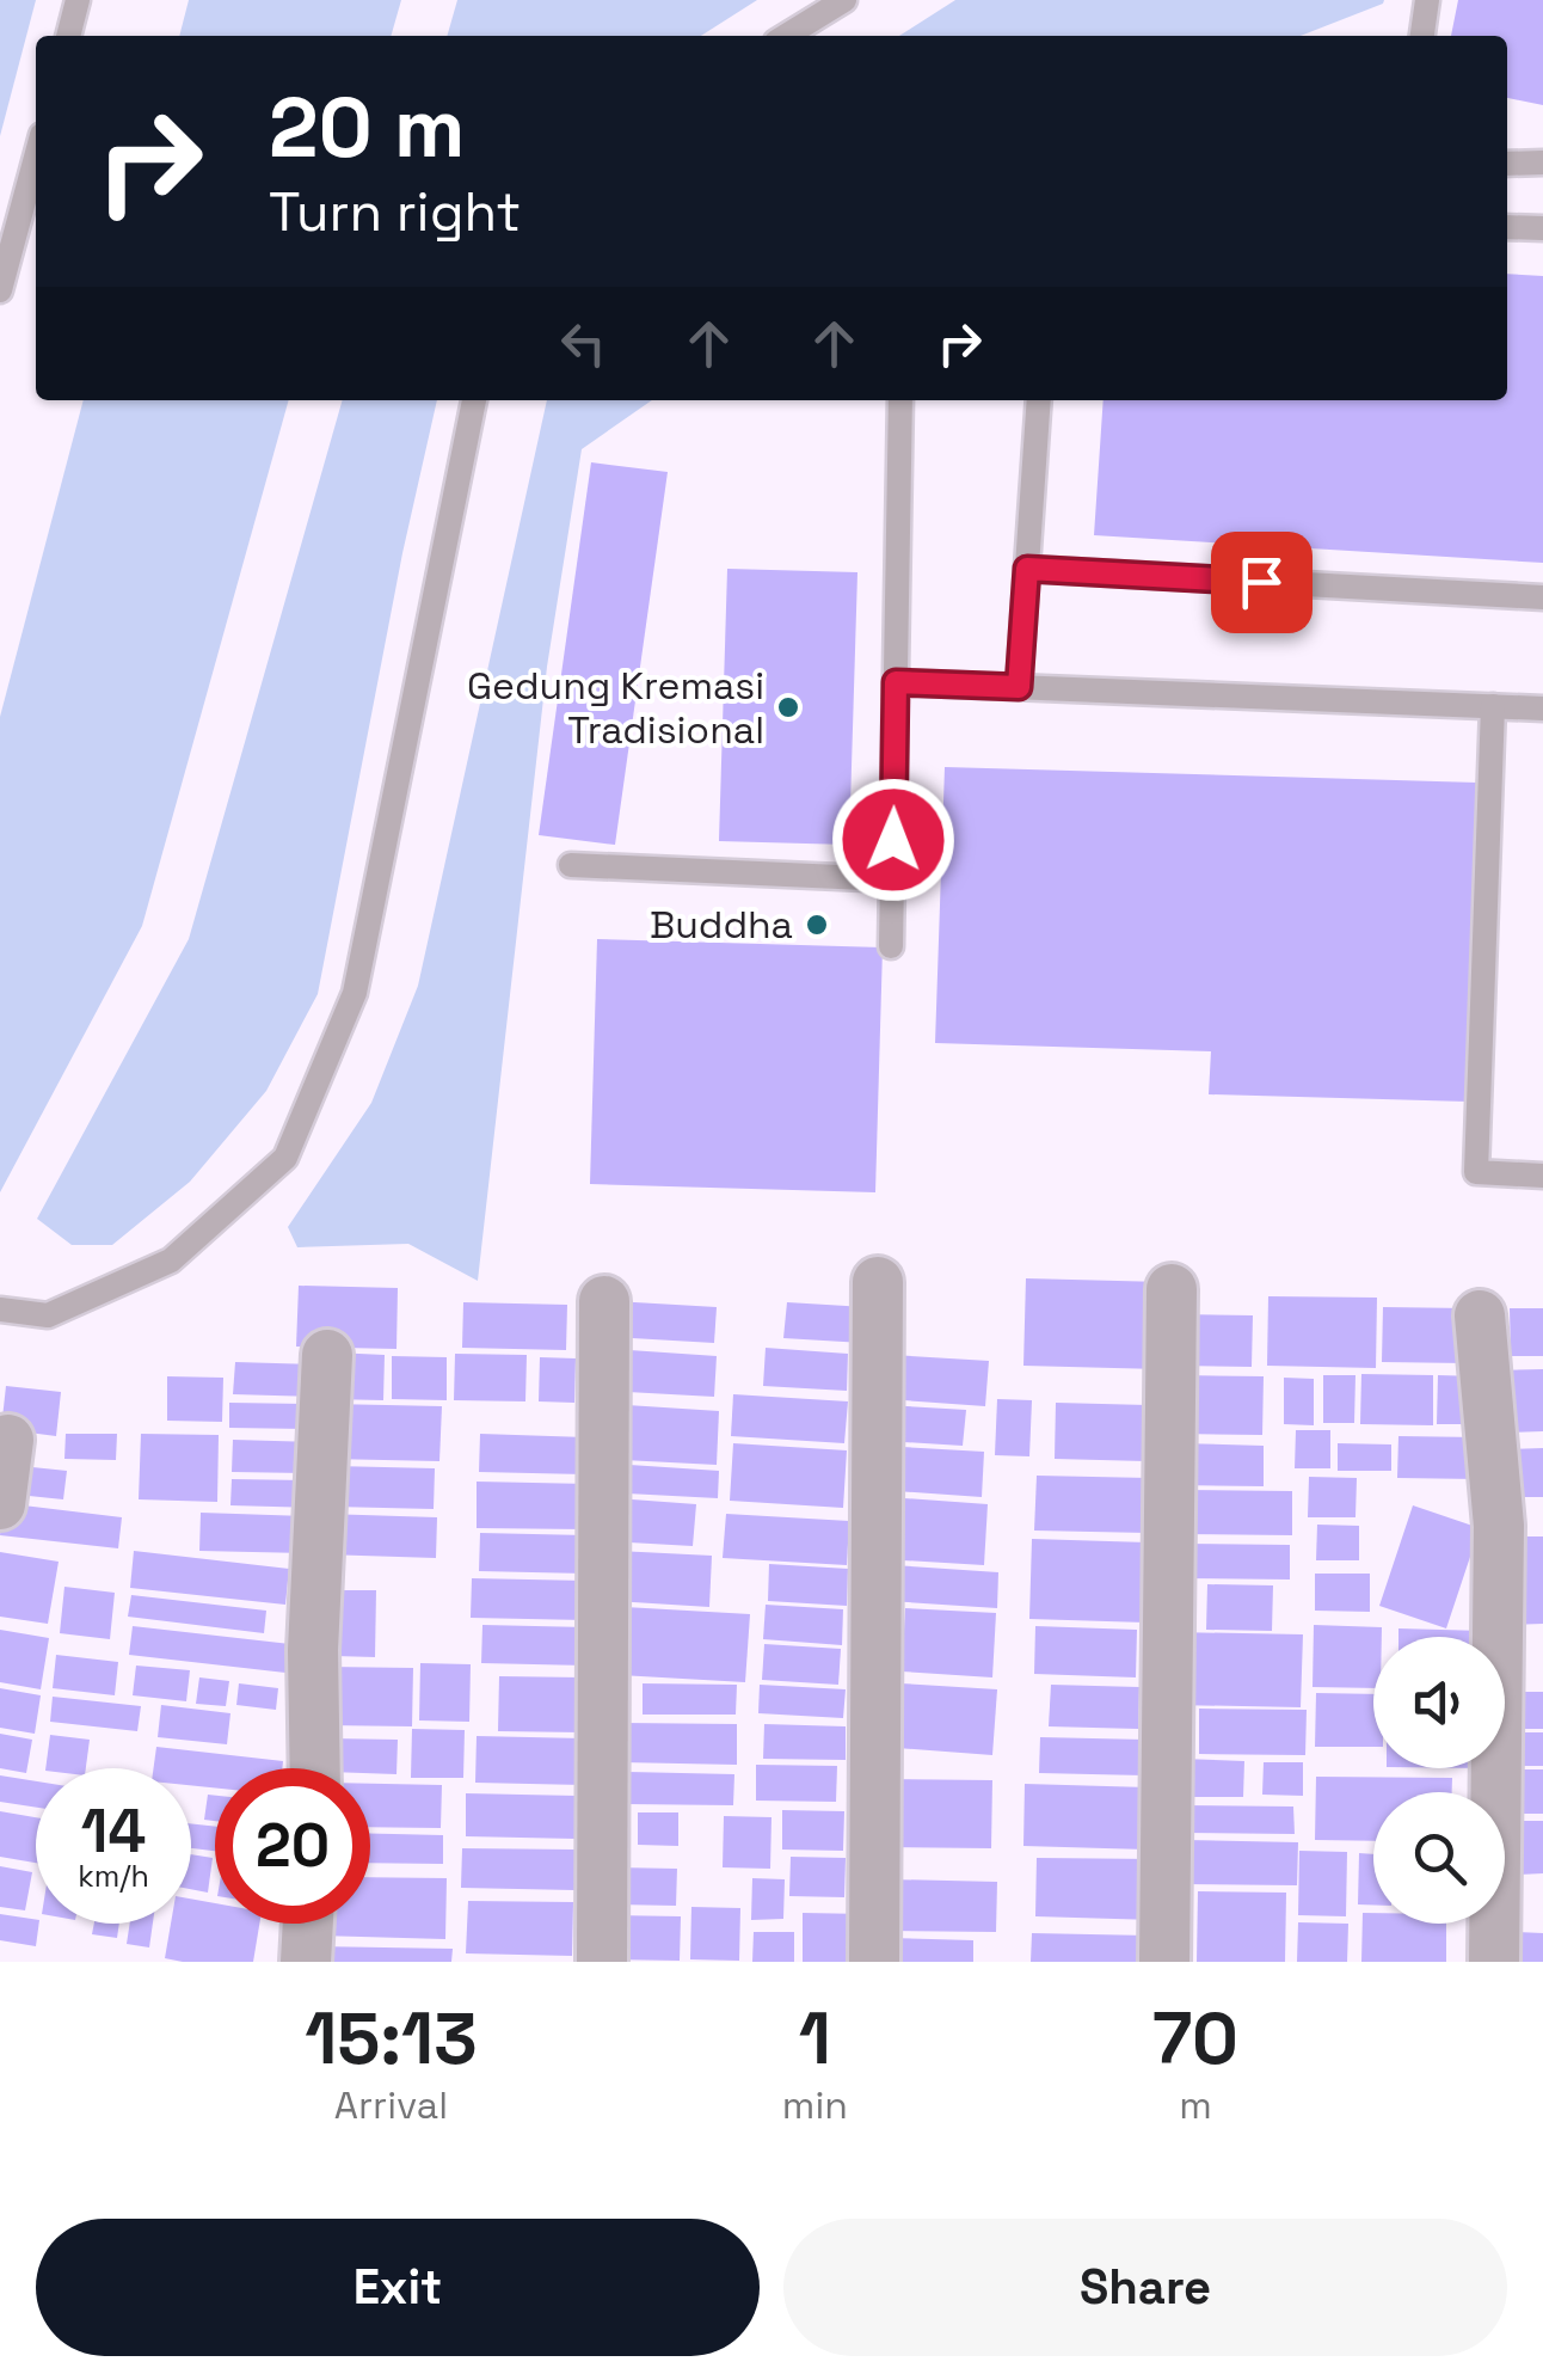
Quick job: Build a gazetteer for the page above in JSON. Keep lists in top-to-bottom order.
{
  "places": ["Gedung Kremasi Tradisional", "Buddha"],
  "page": {
    "turn": ["20 m", "Turn right"],
    "speed": "14 km/h",
    "limit": "20",
    "eta": [
      "15:13",
      "Arrival",
      "1",
      "min",
      "70",
      "m"
    ],
    "buttons": ["Exit", "Share"]
  }
}
